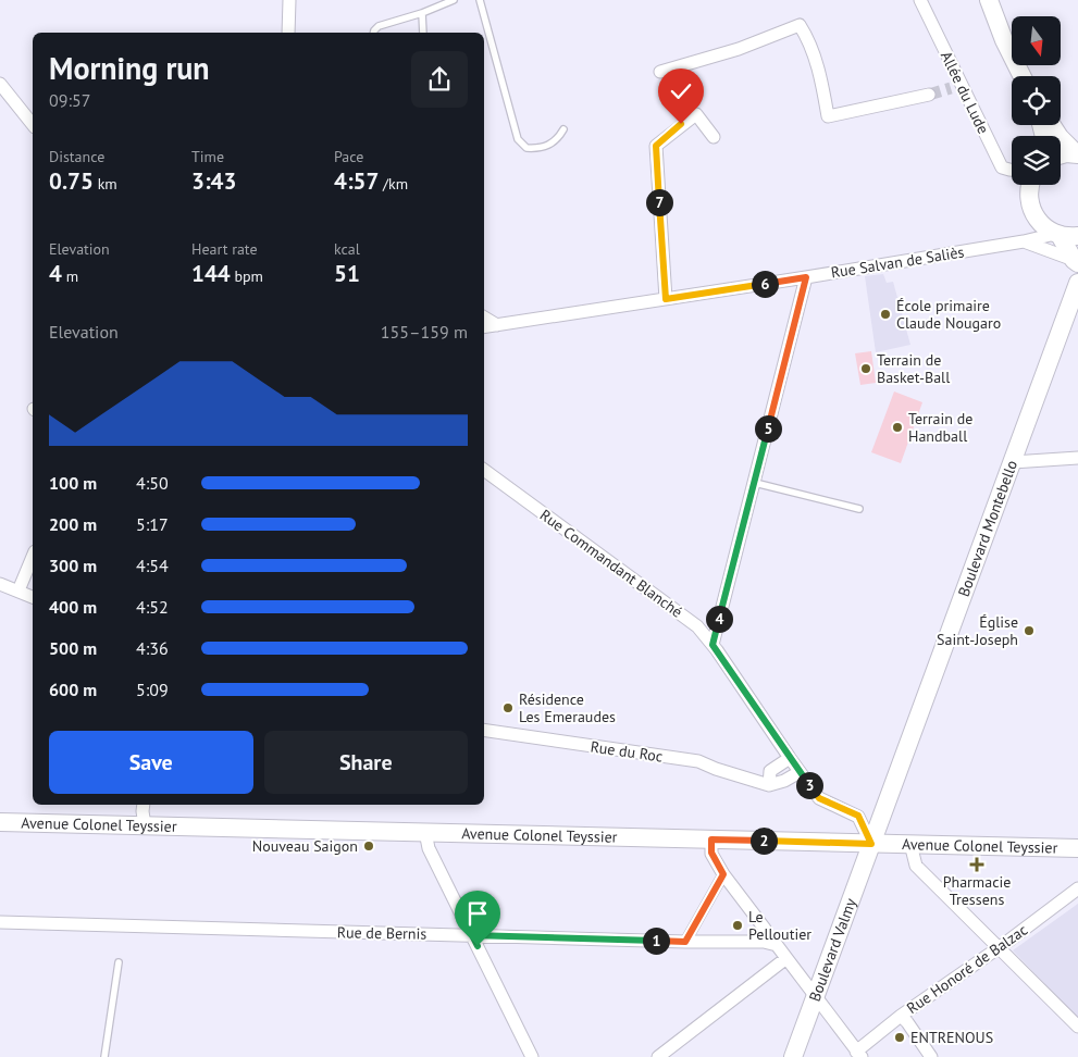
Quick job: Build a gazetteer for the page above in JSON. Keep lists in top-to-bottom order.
{
  "streets": {
    "main road": ["Boulevard Montebello", "Avenue Colonel Teyssier", "Boulevard Valmy"],
    "street": [
      "Allée du Lude",
      "Rue Salvan de Saliès",
      "Rue Commandant Blanché",
      "Rue du Roc",
      "Rue de Bernis",
      "Rue Honoré de Balzac"
    ]
  },
  "crossings": [
    ["Boulevard Montebello", "Rue Commandant Blanché"],
    ["Boulevard Montebello", "Avenue Colonel Teyssier"],
    ["Boulevard Montebello", "Boulevard Valmy"],
    ["Rue Commandant Blanché", "Avenue Colonel Teyssier"],
    ["Rue Commandant Blanché", "Boulevard Valmy"],
    ["Avenue Colonel Teyssier", "Boulevard Valmy"]
  ],
  "places": {
    "other": [
      "École primaire Claude Nougaro",
      "Terrain de Basket-Ball",
      "Terrain de Handball",
      "Église Saint-Joseph",
      "Résidence Les Emeraudes",
      "Nouveau Saigon",
      "Le Pelloutier",
      "ENTRENOUS"
    ],
    "health": ["Pharmacie Tressens"]
  },
  "north": "bottom",
  "page": {
    "heading": ["Morning run", "09:57"],
    "stats": [
      ["Distance", "0.75 km"],
      ["Time", "3:43"],
      ["Pace", "4:57 /km"],
      ["Elevation", "4 m"],
      ["Heart rate", "144 bpm"],
      ["kcal", "51"]
    ],
    "pins": [
      "7",
      "6",
      "5",
      "4",
      "3",
      "2",
      "1"
    ],
    "chart": ["Elevation", "155–159 m"],
    "list": [
      {
        "name": "100 m",
        "note": "4:50"
      },
      {
        "name": "200 m",
        "note": "5:17"
      },
      {
        "name": "300 m",
        "note": "4:54"
      },
      {
        "name": "400 m",
        "note": "4:52"
      },
      {
        "name": "500 m",
        "note": "4:36"
      },
      {
        "name": "600 m",
        "note": "5:09"
      }
    ],
    "buttons": ["Save", "Share"]
  }
}
